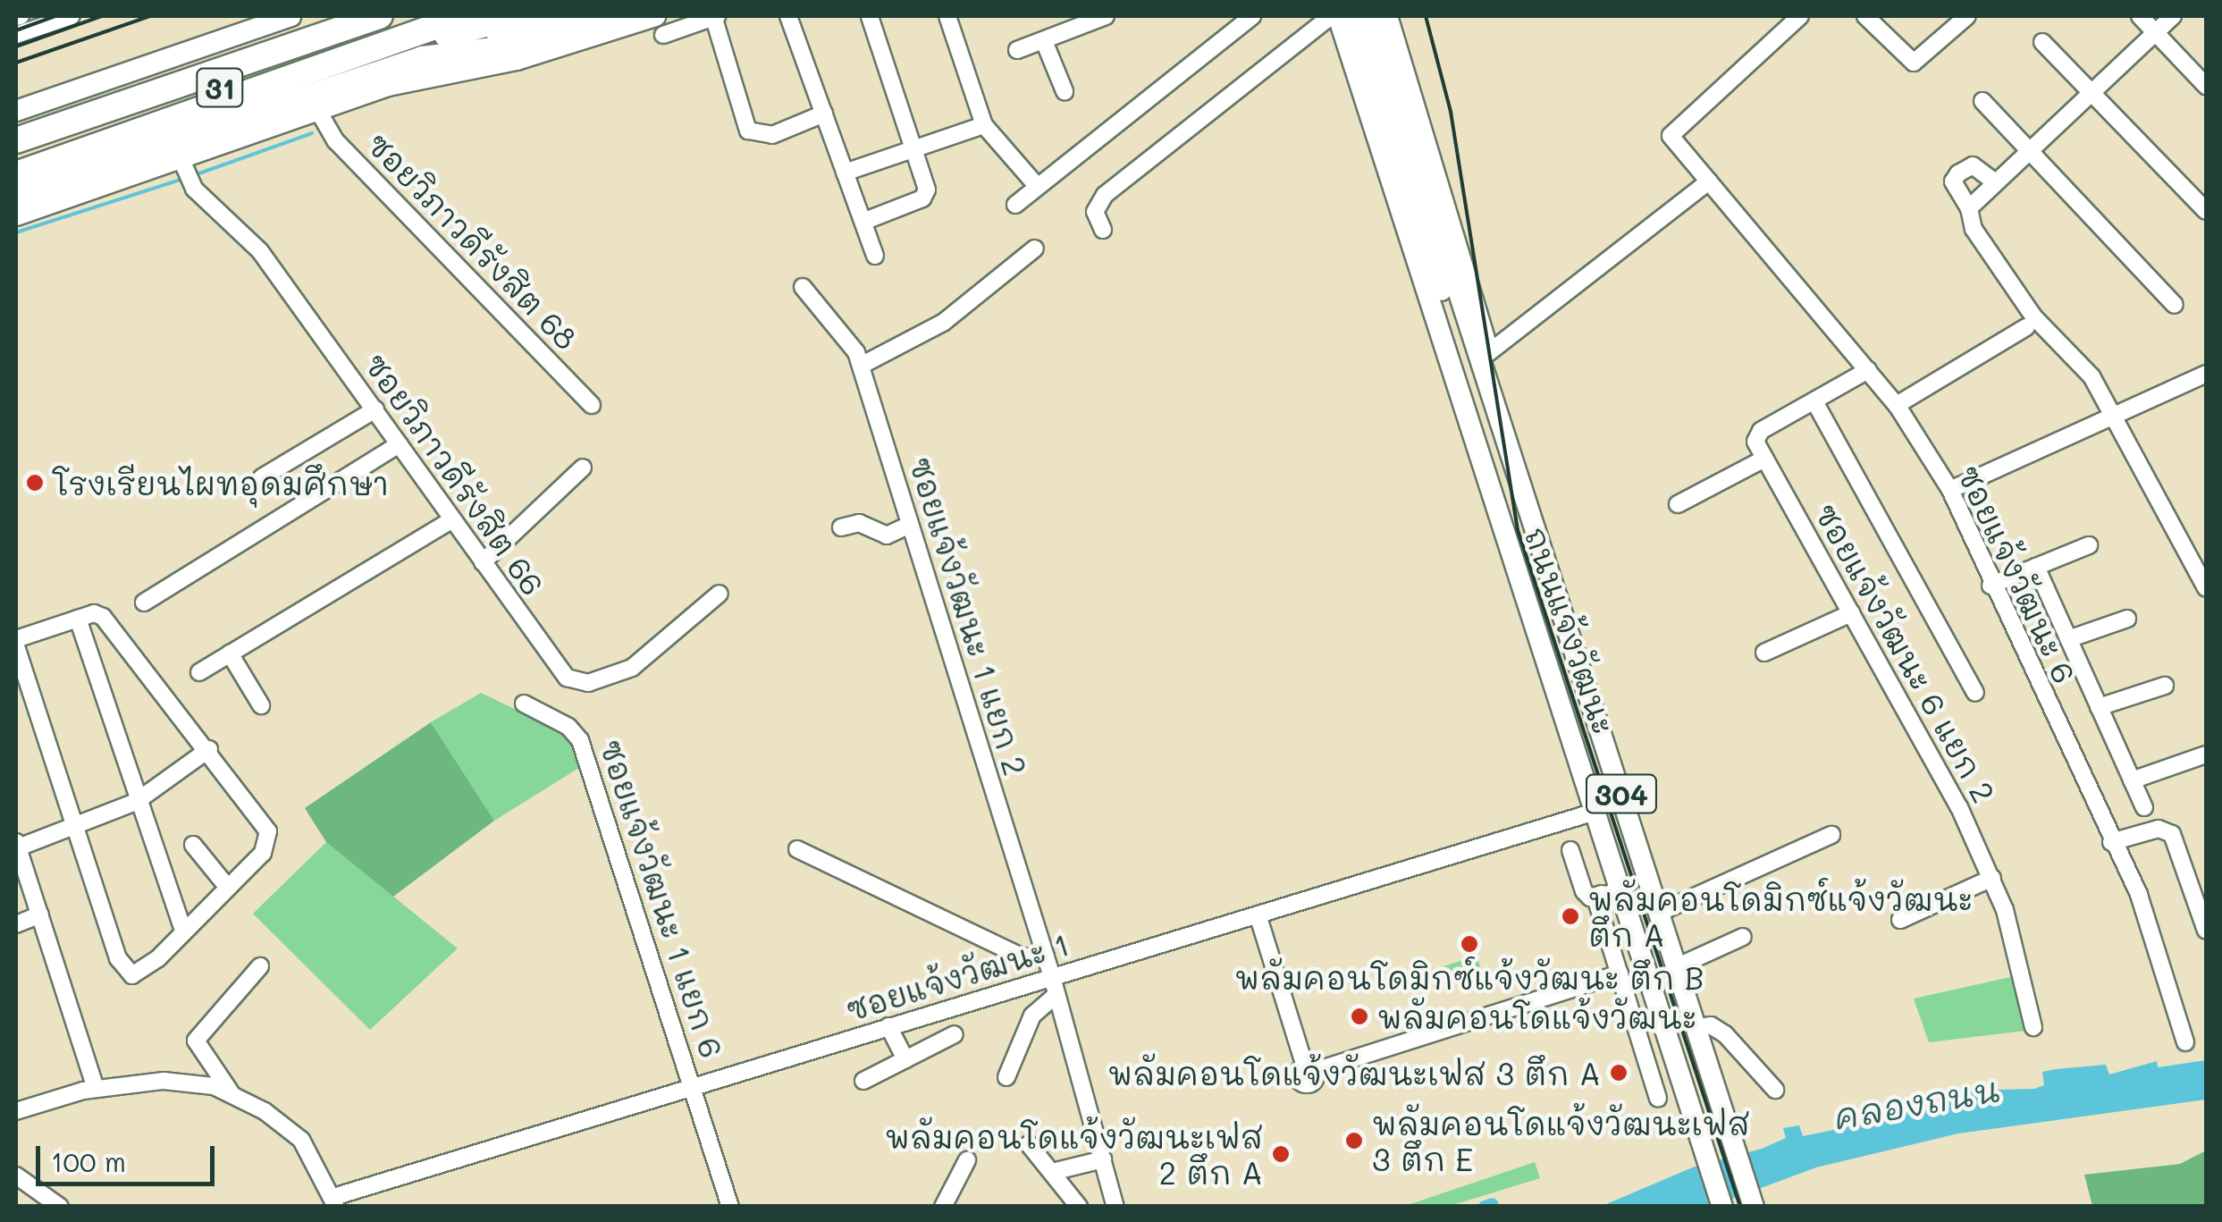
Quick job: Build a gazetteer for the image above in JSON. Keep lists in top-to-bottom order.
{
  "streets": {
    "highway": ["31"],
    "main road": ["ถนนแจ้งวัฒนะ", "304"],
    "street": [
      "ซอยวิภาวดีรังสิต 68",
      "ซอยวิภาวดีรังสิต 66",
      "ซอยแจ้งวัฒนะ 6",
      "ซอยแจ้งวัฒนะ 1 แยก 2",
      "ซอยแจ้งวัฒนะ 6 แยก 2",
      "ซอยแจ้งวัฒนะ 1 แยก 6",
      "ซอยแจ้งวัฒนะ 1"
    ]
  },
  "crossings": [
    ["31", "ซอยวิภาวดีรังสิต 68"],
    ["31", "ซอยวิภาวดีรังสิต 66"],
    ["ซอยแจ้งวัฒนะ 1 แยก 2", "ซอยแจ้งวัฒนะ 1"],
    ["ถนนแจ้งวัฒนะ", "ซอยแจ้งวัฒนะ 1"],
    ["ซอยแจ้งวัฒนะ 1 แยก 6", "ซอยแจ้งวัฒนะ 1"]
  ],
  "water": ["คลองถนน"],
  "places": [
    "โรงเรียนไผทอุดมศึกษา",
    "พลัมคอนโดมิกซ์แจ้งวัฒนะ ตึก A",
    "พลัมคอนโดมิกซ์แจ้งวัฒนะ ตึก B",
    "พลัมคอนโดแจ้งวัฒนะ",
    "พลัมคอนโดแจ้งวัฒนะเฟส 3 ตึก A",
    "พลัมคอนโดแจ้งวัฒนะเฟส 3 ตึก E",
    "พลัมคอนโดแจ้งวัฒนะเฟส 2 ตึก A"
  ],
  "scale_bar": "100 m"
}
